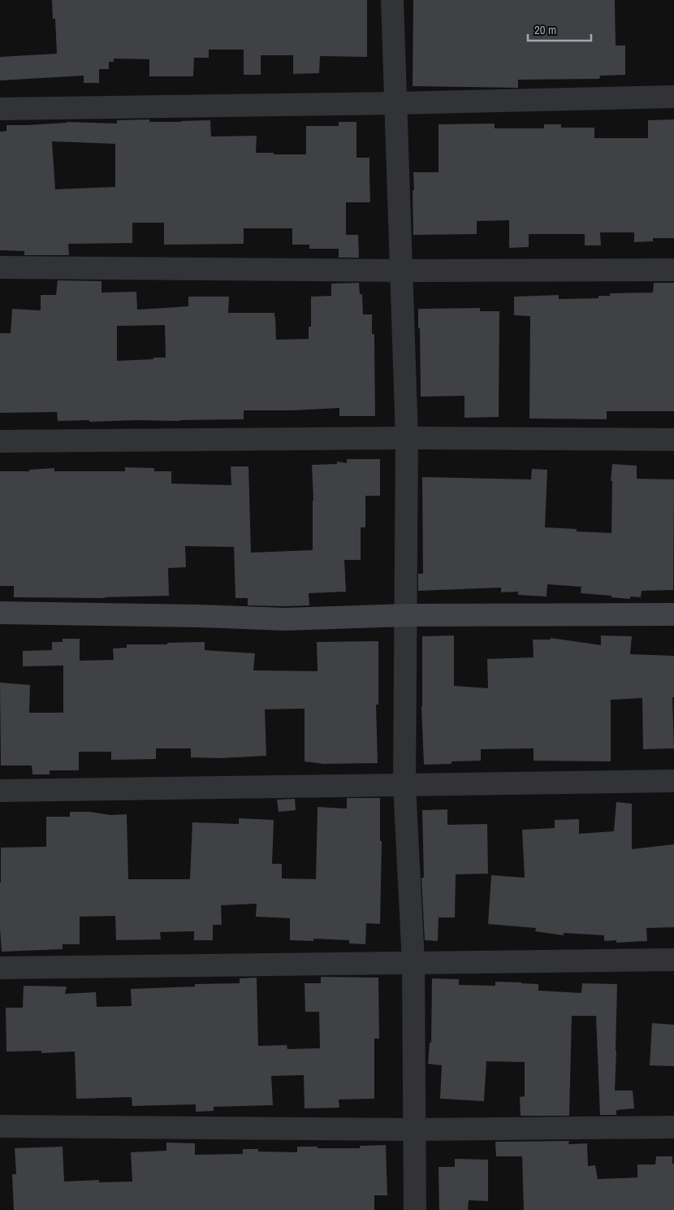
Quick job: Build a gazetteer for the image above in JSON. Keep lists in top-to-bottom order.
{
  "scale_bar": "20 m"
}
